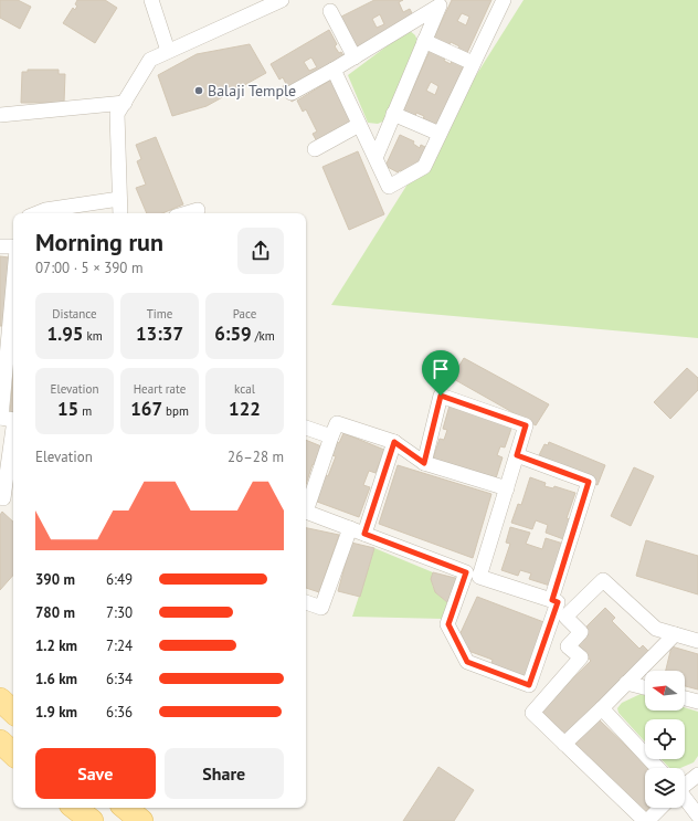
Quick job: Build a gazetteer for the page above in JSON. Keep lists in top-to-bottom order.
{
  "places": ["Balaji Temple"],
  "north": "left",
  "page": {
    "heading": ["Morning run", "07:00 · 5 × 390 m"],
    "stats": [
      ["Distance", "1.95 km"],
      ["Time", "13:37"],
      ["Pace", "6:59 /km"],
      ["Elevation", "15 m"],
      ["Heart rate", "167 bpm"],
      ["kcal", "122"]
    ],
    "chart": ["Elevation", "26–28 m"],
    "list": [
      {
        "name": "390 m",
        "note": "6:49"
      },
      {
        "name": "780 m",
        "note": "7:30"
      },
      {
        "name": "1.2 km",
        "note": "7:24"
      },
      {
        "name": "1.6 km",
        "note": "6:34"
      },
      {
        "name": "1.9 km",
        "note": "6:36"
      }
    ],
    "buttons": ["Save", "Share"]
  }
}
